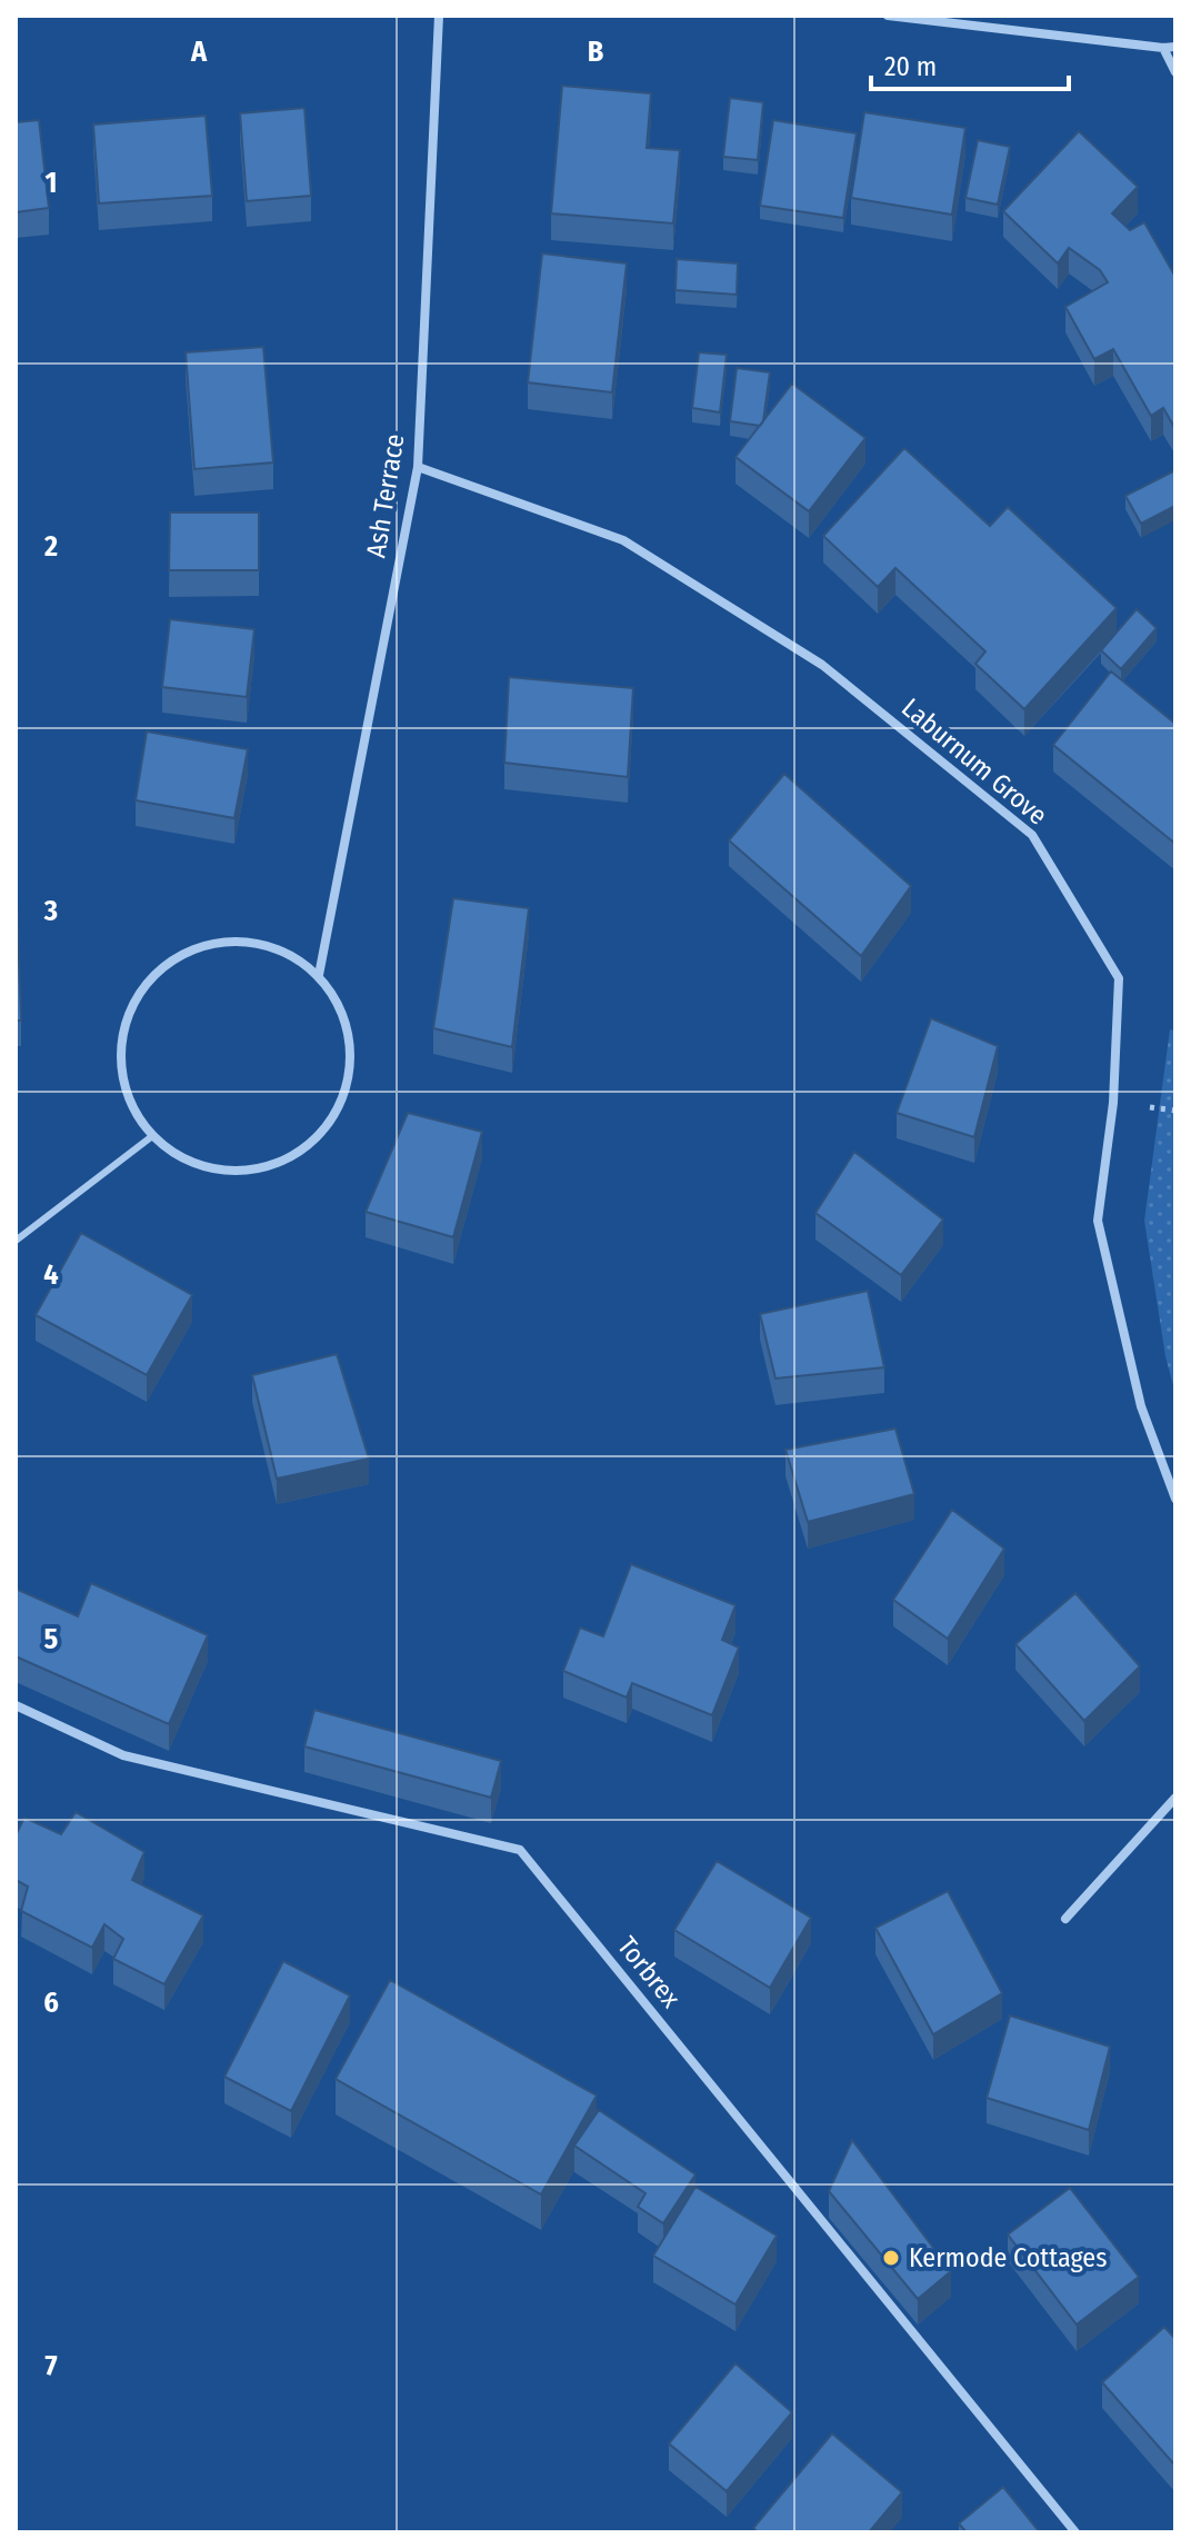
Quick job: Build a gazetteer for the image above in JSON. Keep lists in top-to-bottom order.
{
  "streets": {
    "street": ["Ash Terrace", "Laburnum Grove", "Torbrex"]
  },
  "crossings": [
    ["Ash Terrace", "Laburnum Grove"]
  ],
  "places": ["Kermode Cottages"],
  "scale_bar": "20 m",
  "grid": {
    "columns": ["A", "B"],
    "rows": [
      "1",
      "2",
      "3",
      "4",
      "5",
      "6",
      "7"
    ]
  }
}
